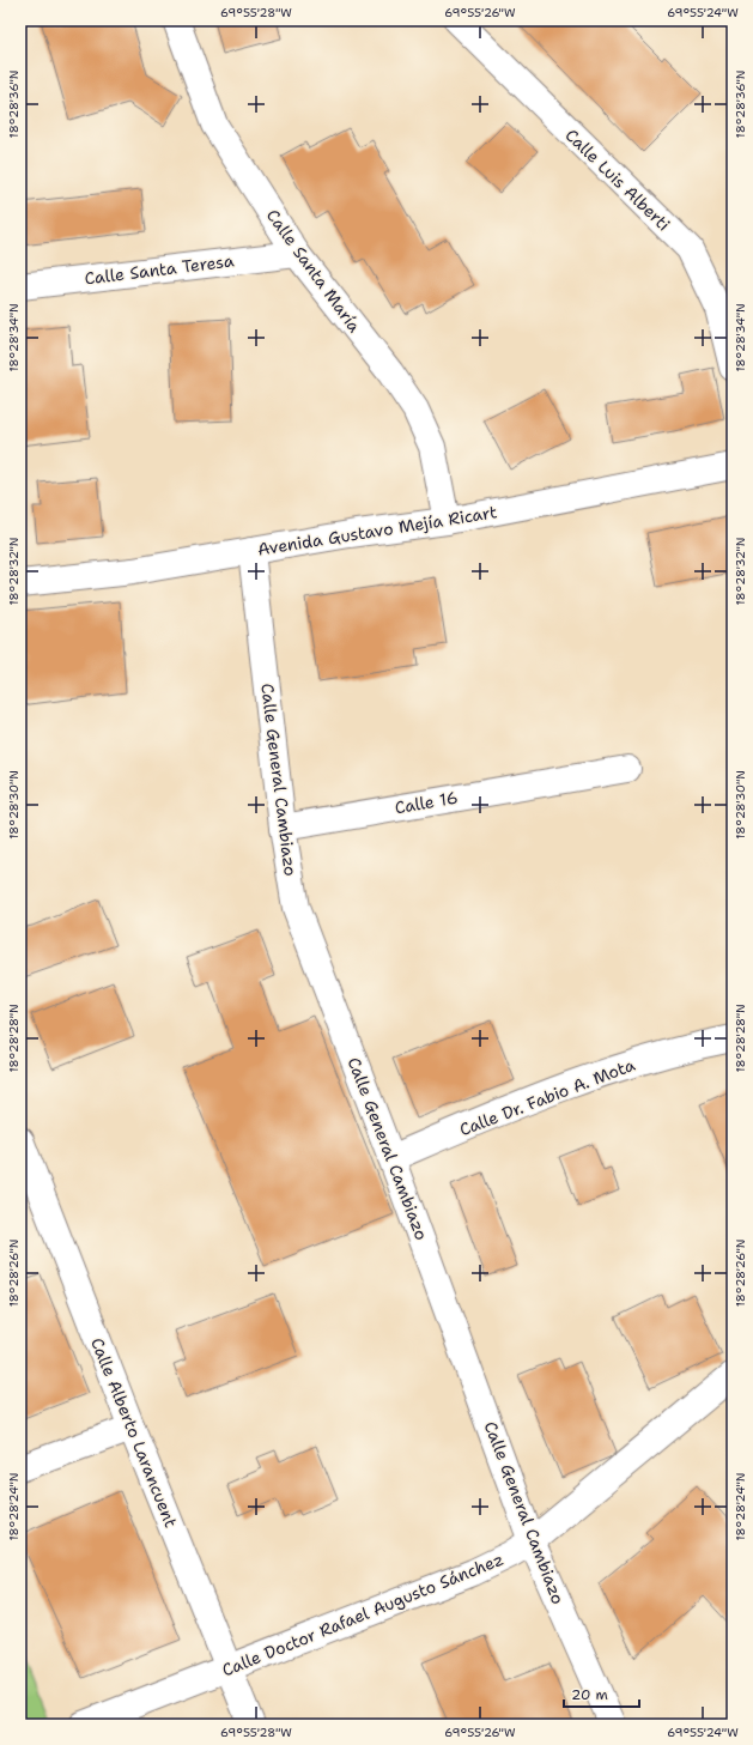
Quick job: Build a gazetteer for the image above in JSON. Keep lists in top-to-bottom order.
{
  "streets": {
    "street": [
      "Calle Luis Alberti",
      "Calle Santa Teresa",
      "Calle Santa María",
      "Avenida Gustavo Mejía Ricart",
      "Calle General Cambiazo",
      "Calle 16",
      "Calle Dr. Fabio A. Mota",
      "Calle Alberto Larancuent",
      "Calle Doctor Rafael Augusto Sánchez"
    ]
  },
  "crossings": [
    ["Calle Santa Teresa", "Calle Santa María"],
    ["Calle Santa María", "Avenida Gustavo Mejía Ricart"],
    ["Avenida Gustavo Mejía Ricart", "Calle General Cambiazo"],
    ["Calle General Cambiazo", "Calle 16"],
    ["Calle General Cambiazo", "Calle Dr. Fabio A. Mota"],
    ["Calle General Cambiazo", "Calle Doctor Rafael Augusto Sánchez"],
    ["Calle Alberto Larancuent", "Calle Doctor Rafael Augusto Sánchez"]
  ],
  "scale_bar": "20 m",
  "coordinates": [
    "69°55'28\"W",
    "69°55'26\"W",
    "69°55'24\"W",
    "18°28'36\"N",
    "18°28'34\"N",
    "18°28'32\"N",
    "18°28'30\"N",
    "18°28'28\"N",
    "18°28'26\"N",
    "18°28'24\"N"
  ]
}
